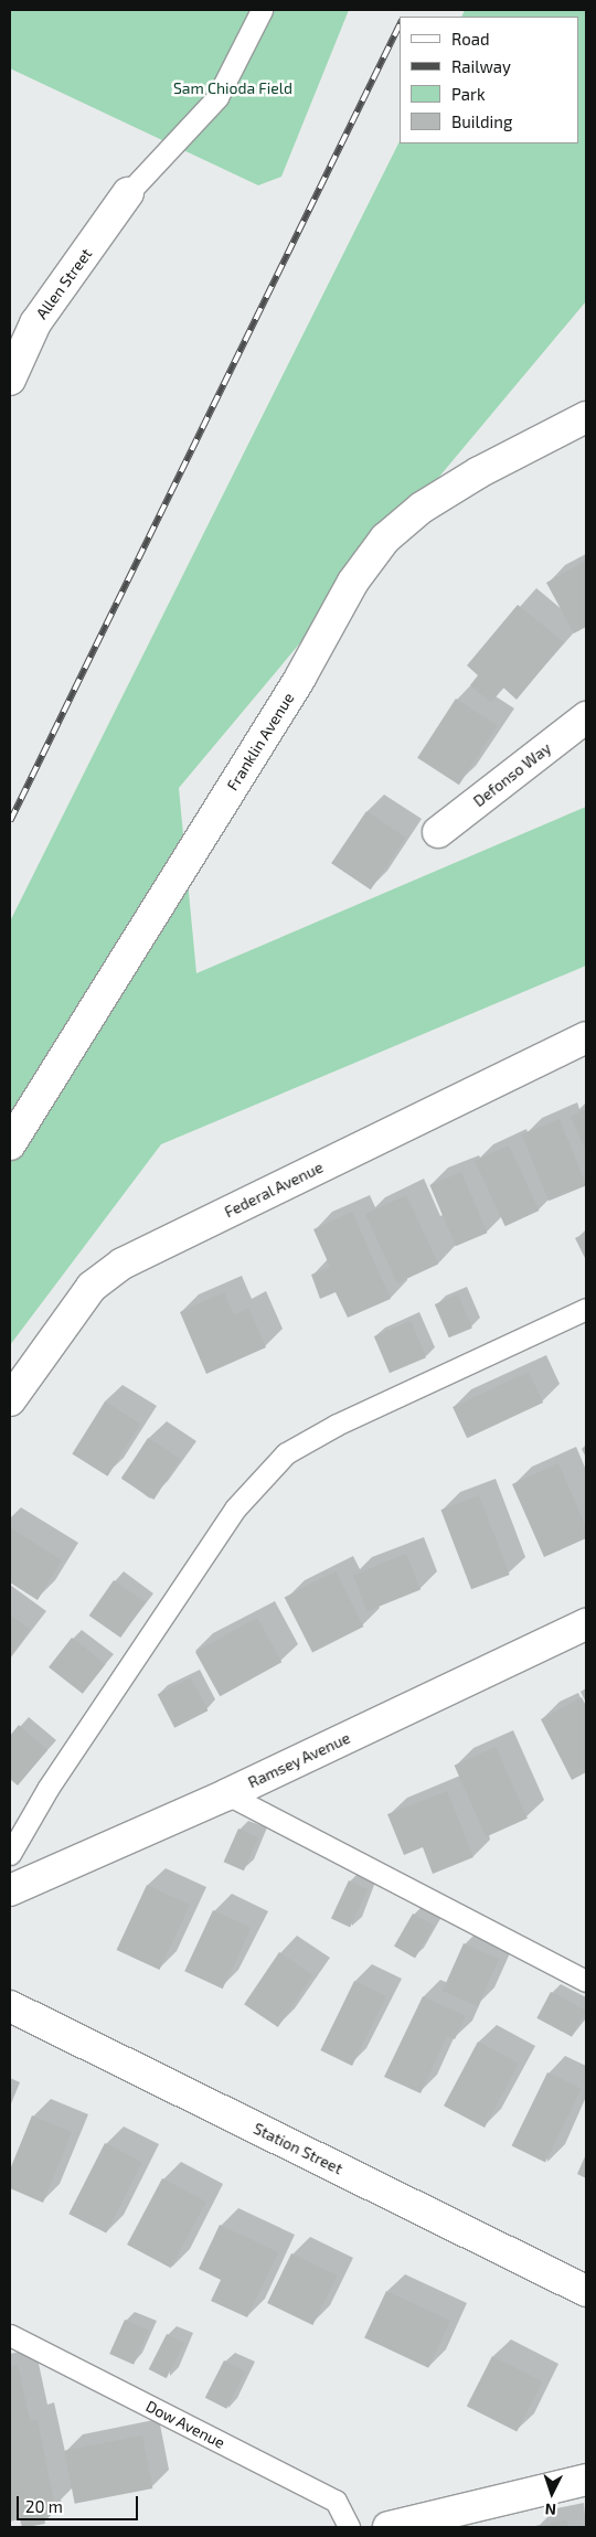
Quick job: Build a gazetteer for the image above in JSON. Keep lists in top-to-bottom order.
{
  "streets": {
    "street": [
      "Allen Street",
      "Franklin Avenue",
      "Defonso Way",
      "Federal Avenue",
      "Ramsey Avenue",
      "Station Street"
    ],
    "lane": ["Dow Avenue"]
  },
  "parks": ["Sam Chioda Field"],
  "legend": [
    "Road",
    "Railway",
    "Park",
    "Building"
  ],
  "scale_bar": "20 m",
  "north": "bottom"
}
